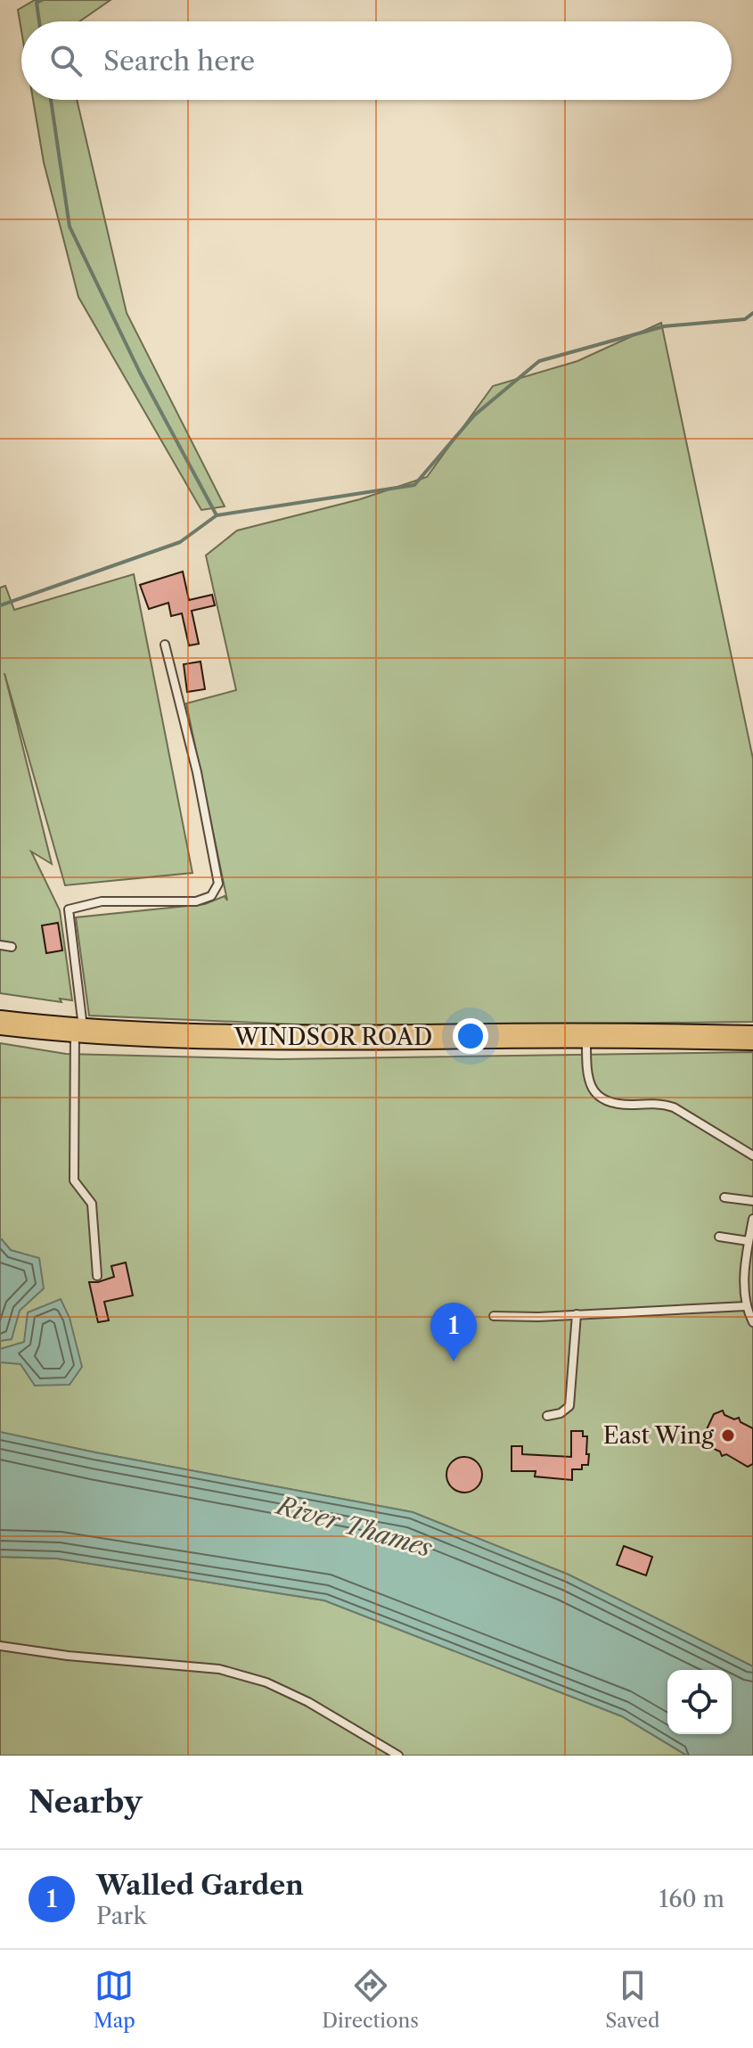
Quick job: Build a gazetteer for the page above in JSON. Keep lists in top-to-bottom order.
{
  "streets": {
    "main road": ["WINDSOR ROAD"]
  },
  "water": ["River Thames"],
  "places": ["East Wing"],
  "page": {
    "search": "Search here",
    "pins": "1",
    "heading": "Nearby",
    "list": [
      {
        "mark": "1",
        "name": "Walled Garden",
        "note": "Park",
        "value": "160 m"
      }
    ],
    "nav": ["Map", "Directions", "Saved"]
  }
}
